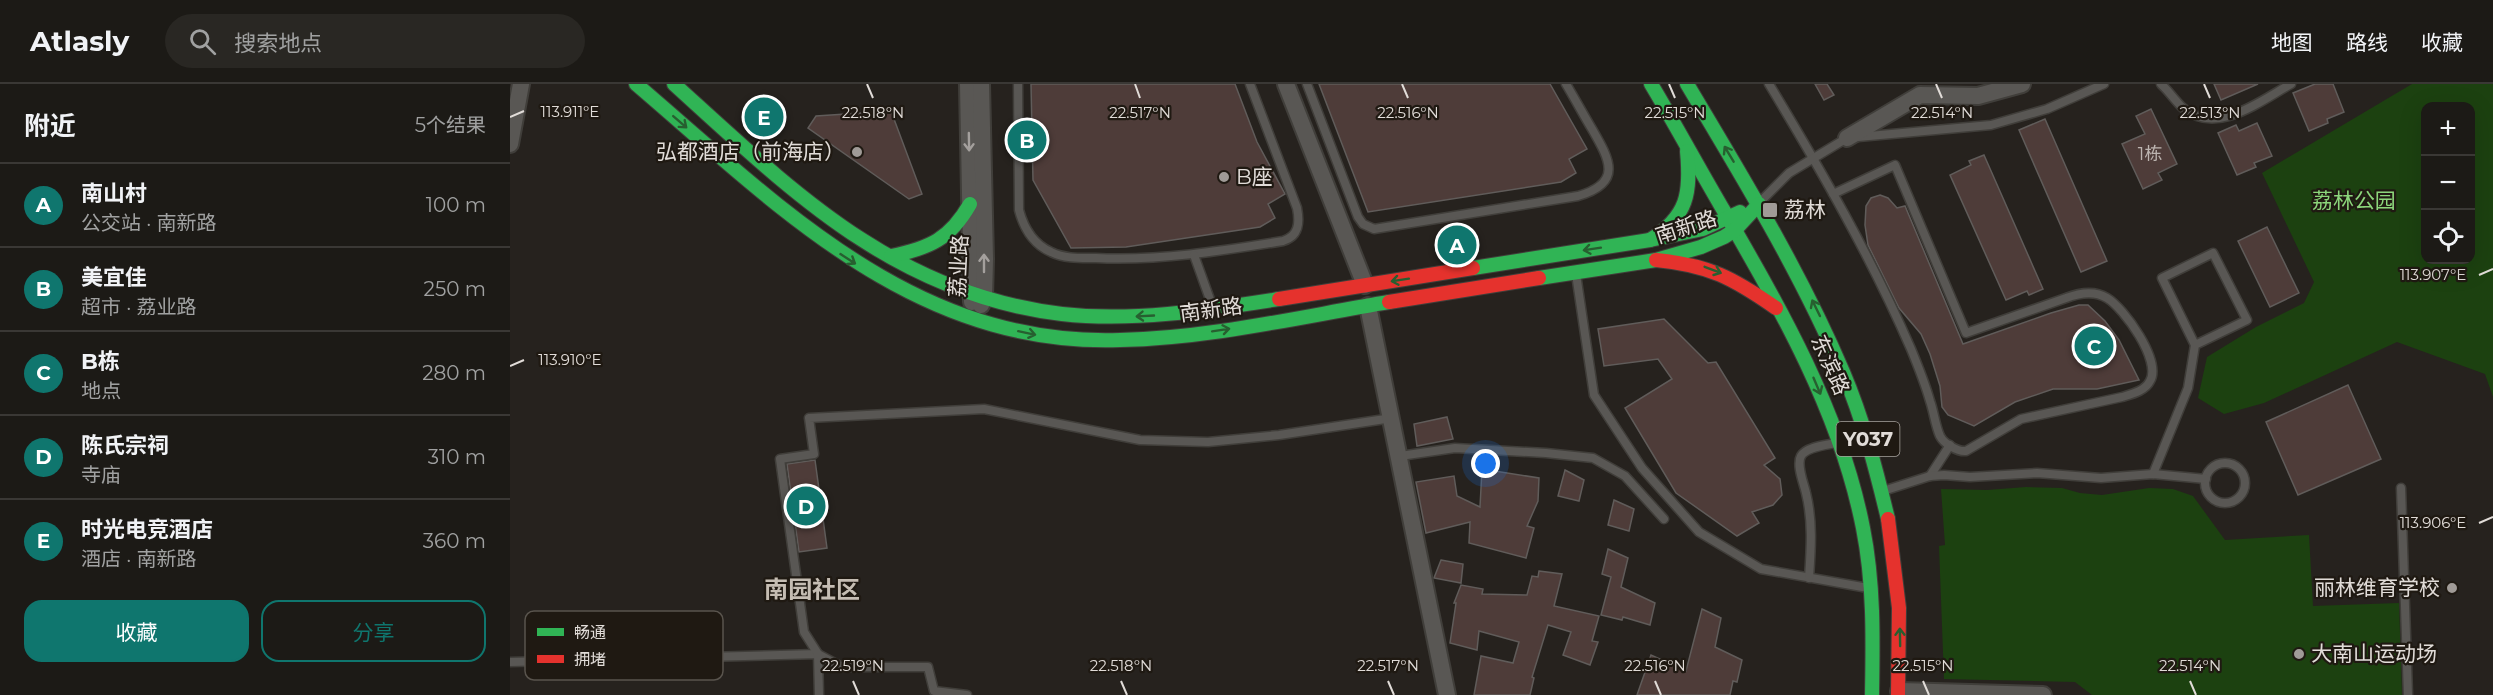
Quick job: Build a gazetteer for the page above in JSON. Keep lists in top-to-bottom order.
{
  "streets": {
    "main road": ["南新路", "东滨路", "Y037"],
    "street": ["荔业路"]
  },
  "crossings": [
    ["南新路", "荔业路"],
    ["南新路", "东滨路"]
  ],
  "districts": ["南园社区"],
  "parks": ["荔林公园"],
  "places": {
    "other": [
      "弘都酒店（前海店）",
      "B座",
      "丽林维育学校",
      "大南山运动场"
    ],
    "transit": ["荔林"]
  },
  "house_numbers": ["1栋"],
  "legend": ["畅通", "拥堵"],
  "page": {
    "header": "Atlasly",
    "search": "搜索地点",
    "nav": ["地图", "路线", "收藏"],
    "heading": ["附近", "5个结果"],
    "pins": [
      "E",
      "B",
      "A",
      "C",
      "D"
    ],
    "map_buttons": ["+", "−"],
    "list": [
      {
        "mark": "A",
        "name": "南山村",
        "note": "公交站 · 南新路",
        "value": "100 m"
      },
      {
        "mark": "B",
        "name": "美宜佳",
        "note": "超市 · 荔业路",
        "value": "250 m"
      },
      {
        "mark": "C",
        "name": "B栋",
        "note": "地点",
        "value": "280 m"
      },
      {
        "mark": "D",
        "name": "陈氏宗祠",
        "note": "寺庙",
        "value": "310 m"
      },
      {
        "mark": "E",
        "name": "时光电竞酒店",
        "note": "酒店 · 南新路",
        "value": "360 m"
      }
    ],
    "buttons": ["收藏", "分享"]
  },
  "coordinates": [
    "113.911°E",
    "22.518°N",
    "22.517°N",
    "22.516°N",
    "22.515°N",
    "22.514°N",
    "22.513°N",
    "113.907°E",
    "113.910°E",
    "113.906°E",
    "22.519°N"
  ]
}
